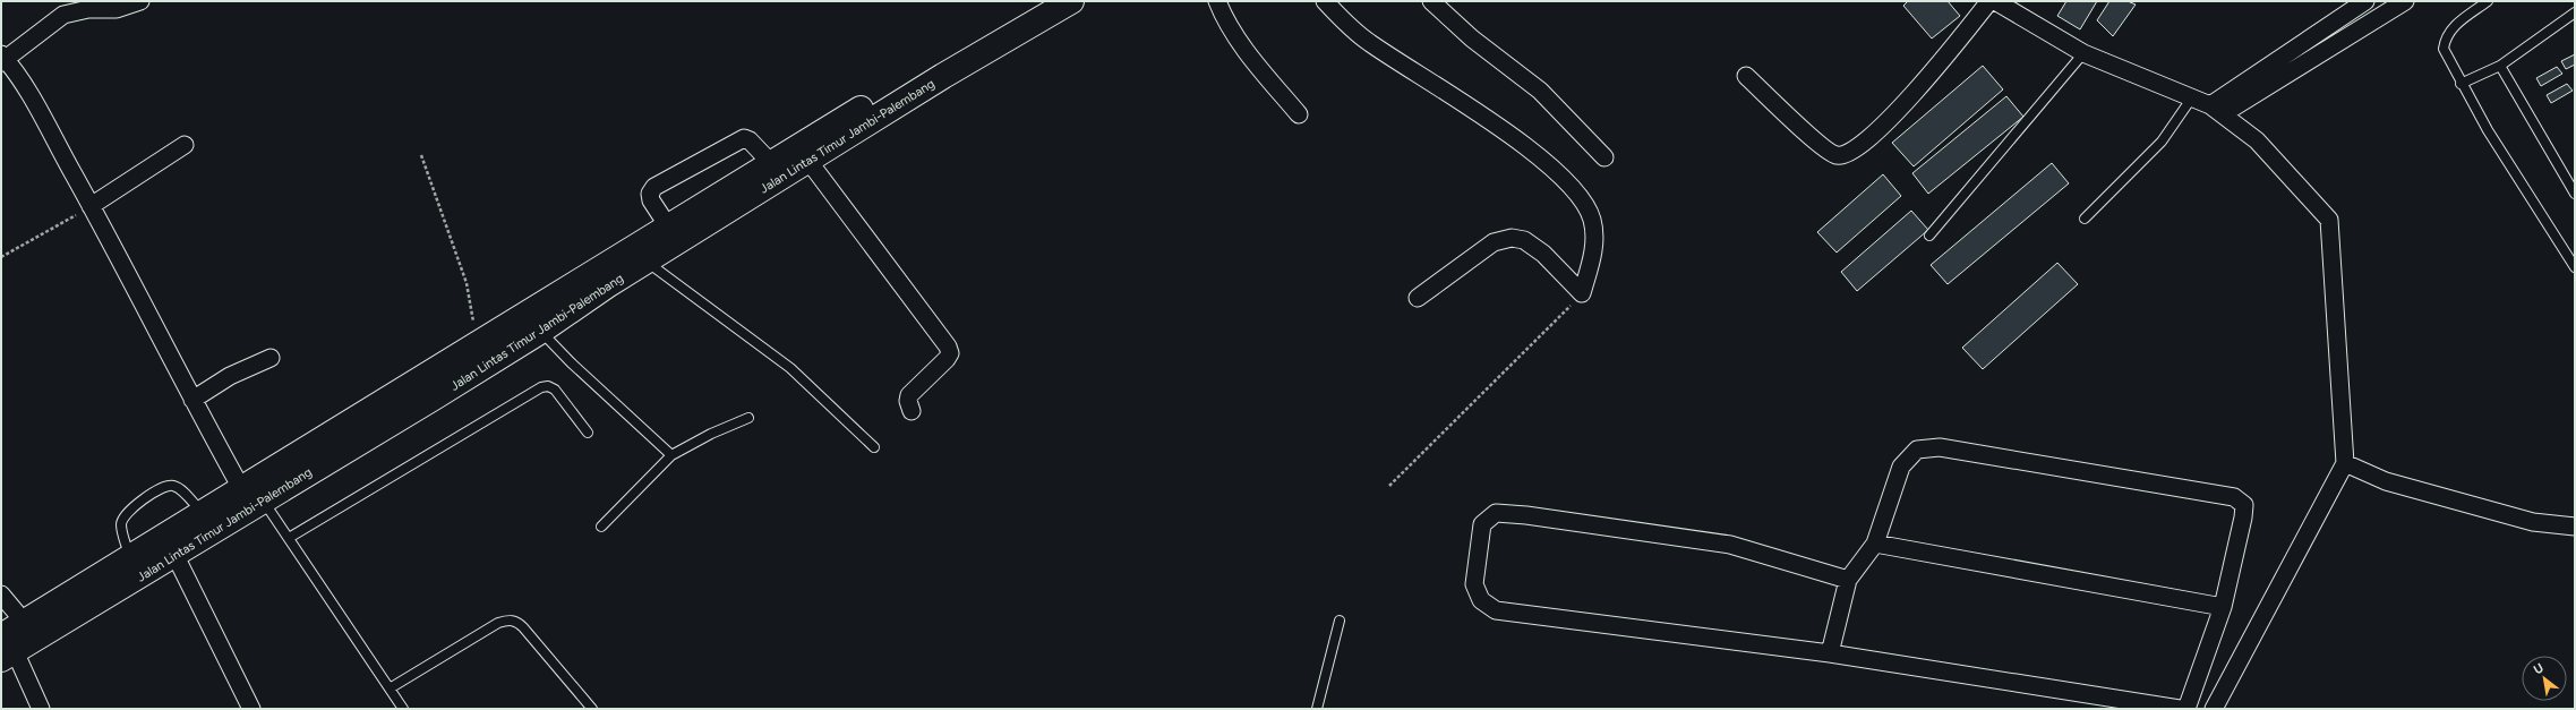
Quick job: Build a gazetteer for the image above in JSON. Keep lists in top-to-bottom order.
{
  "streets": {
    "highway": ["Jalan Lintas Timur Jambi-Palembang"]
  },
  "north": "top left"
}
